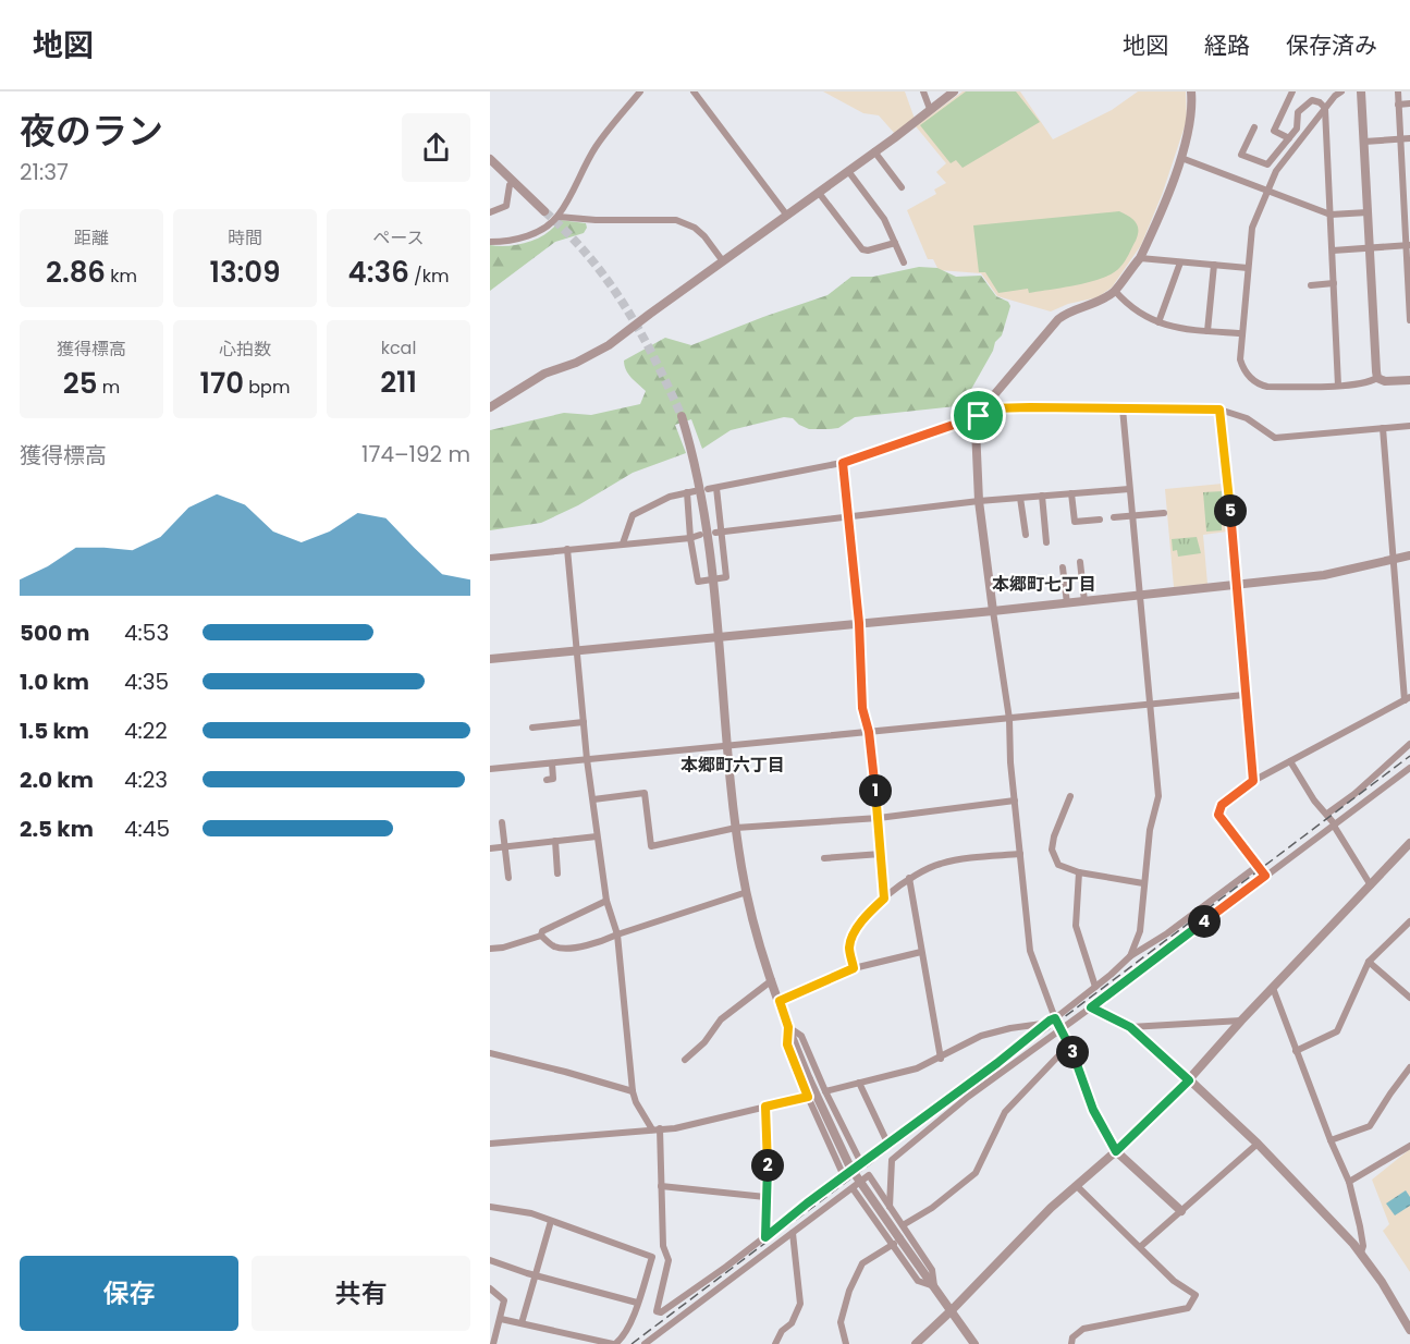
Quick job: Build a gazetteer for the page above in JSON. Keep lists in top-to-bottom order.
{
  "districts": ["本郷町七丁目", "本郷町六丁目"],
  "page": {
    "header": "地図",
    "nav": ["地図", "経路", "保存済み"],
    "heading": ["夜のラン", "21:37"],
    "stats": [
      ["距離", "2.86 km"],
      ["時間", "13:09"],
      ["ペース", "4:36 /km"],
      ["獲得標高", "25 m"],
      ["心拍数", "170 bpm"],
      ["kcal", "211"]
    ],
    "chart": ["獲得標高", "174–192 m"],
    "pins": [
      "5",
      "1",
      "4",
      "3",
      "2"
    ],
    "list": [
      {
        "name": "500 m",
        "note": "4:53"
      },
      {
        "name": "1.0 km",
        "note": "4:35"
      },
      {
        "name": "1.5 km",
        "note": "4:22"
      },
      {
        "name": "2.0 km",
        "note": "4:23"
      },
      {
        "name": "2.5 km",
        "note": "4:45"
      }
    ],
    "buttons": ["保存", "共有"]
  }
}
